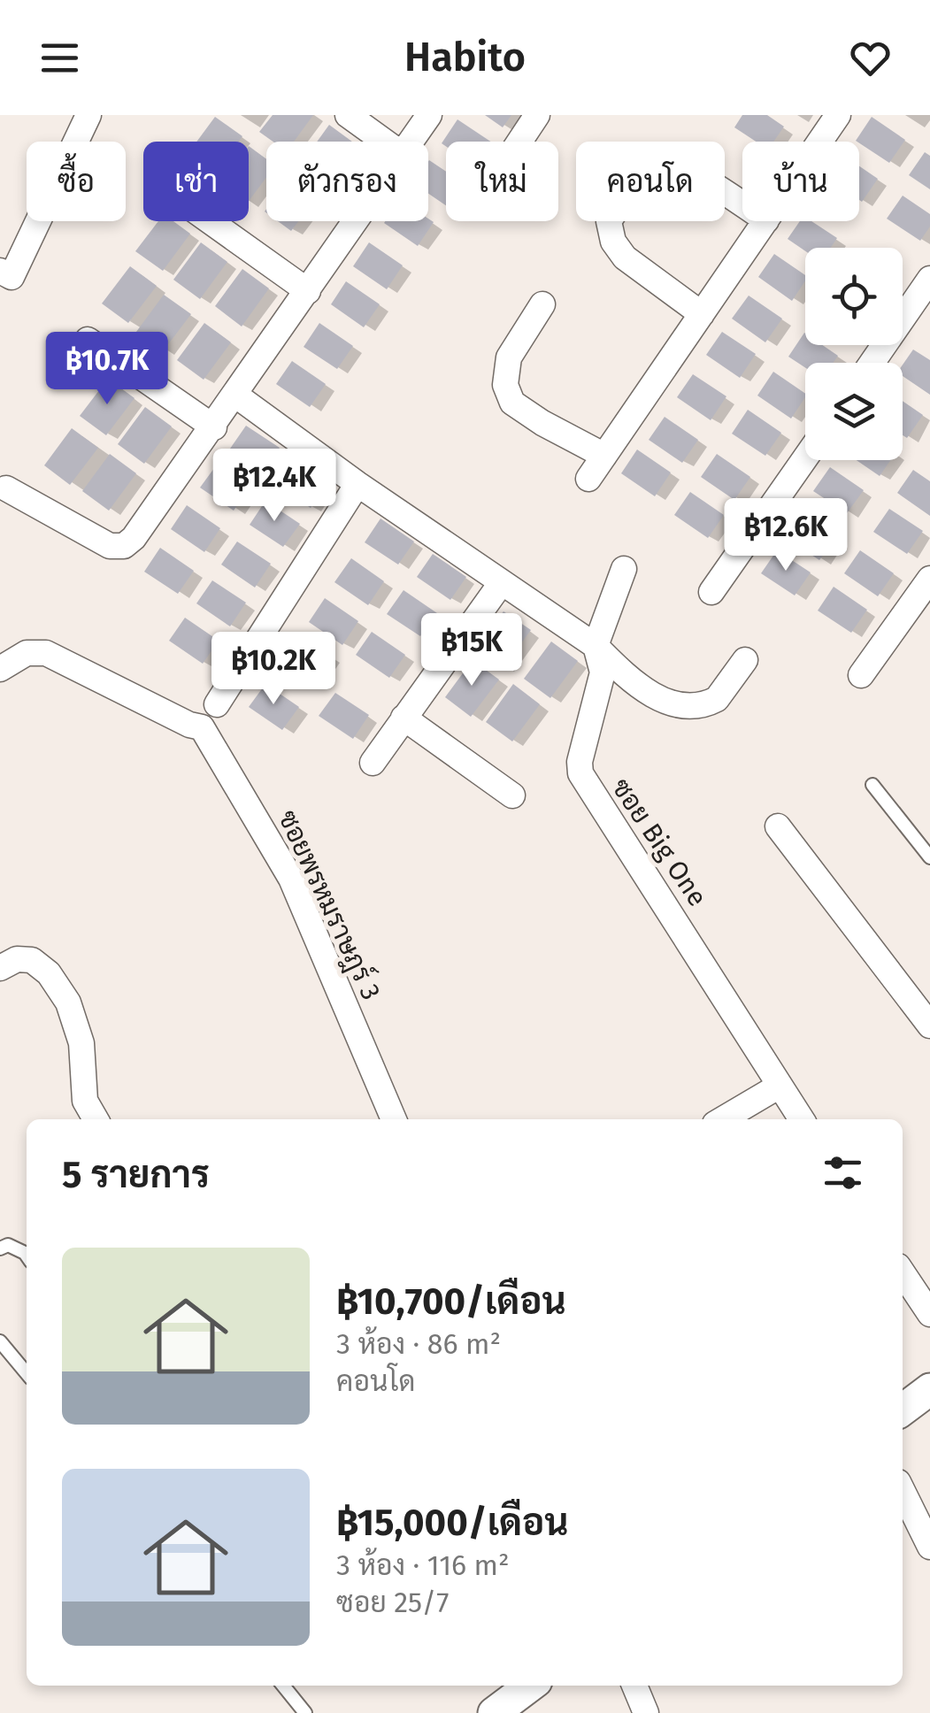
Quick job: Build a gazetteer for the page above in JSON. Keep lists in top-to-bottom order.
{
  "streets": {
    "street": ["ซอย Big One", "ซอยพรหมราษฎร์ 3"]
  },
  "page": {
    "header": "Habito",
    "chip": [
      "ซื้อ",
      "เช่า",
      "ตัวกรอง",
      "ใหม่",
      "คอนโด",
      "บ้าน"
    ],
    "price": [
      "฿10.7K",
      "฿12.4K",
      "฿12.6K",
      "฿15K",
      "฿10.2K"
    ],
    "heading": "5 รายการ",
    "list": [
      {
        "name": "฿10,700/เดือน",
        "note": "3 ห้อง · 86 m² · คอนโด"
      },
      {
        "name": "฿15,000/เดือน",
        "note": "3 ห้อง · 116 m² · ซอย 25/7"
      }
    ]
  }
}
